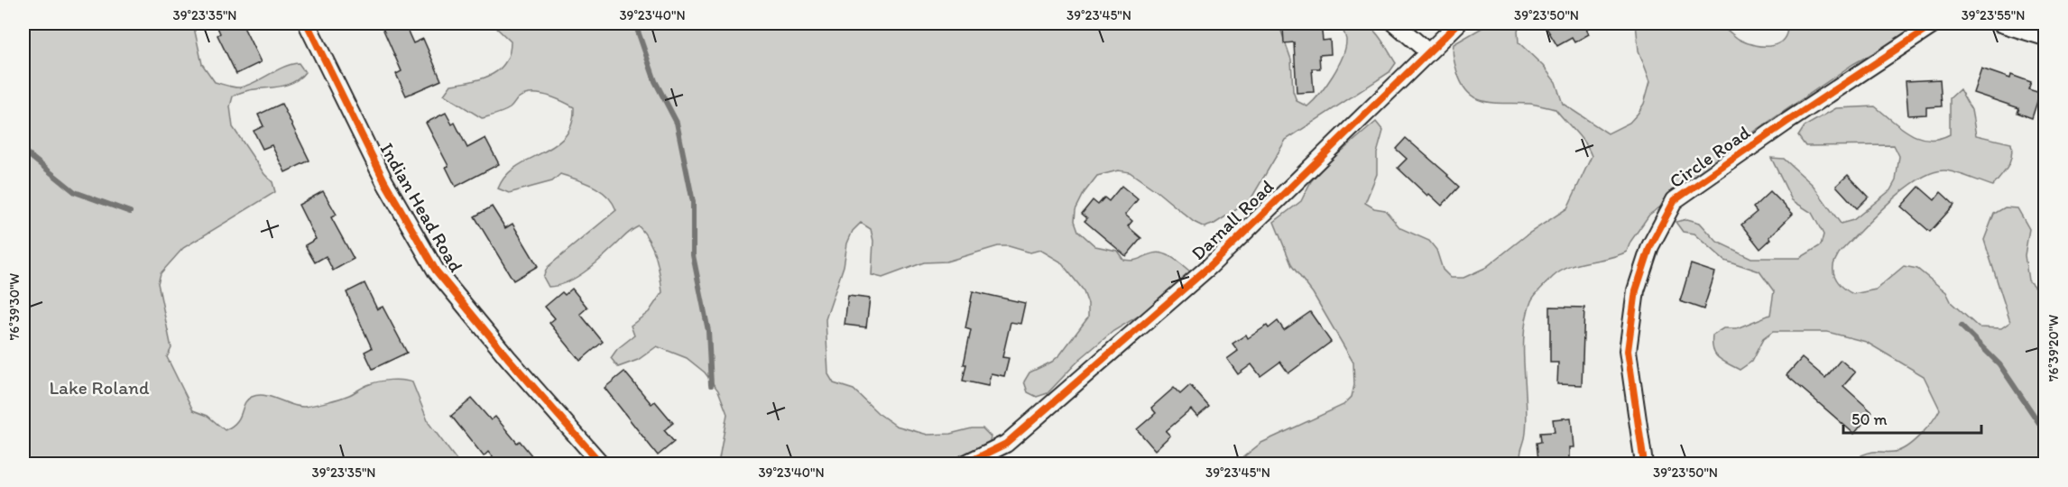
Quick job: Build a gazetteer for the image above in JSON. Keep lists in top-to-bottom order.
{
  "streets": {
    "street": ["Circle Road", "Indian Head Road", "Darnall Road"]
  },
  "parks": ["Lake Roland"],
  "scale_bar": "50 m",
  "coordinates": [
    "39°23'35\"N",
    "39°23'40\"N",
    "39°23'45\"N",
    "39°23'50\"N",
    "39°23'55\"N",
    "76°39'30\"W",
    "76°39'20\"W"
  ]
}
